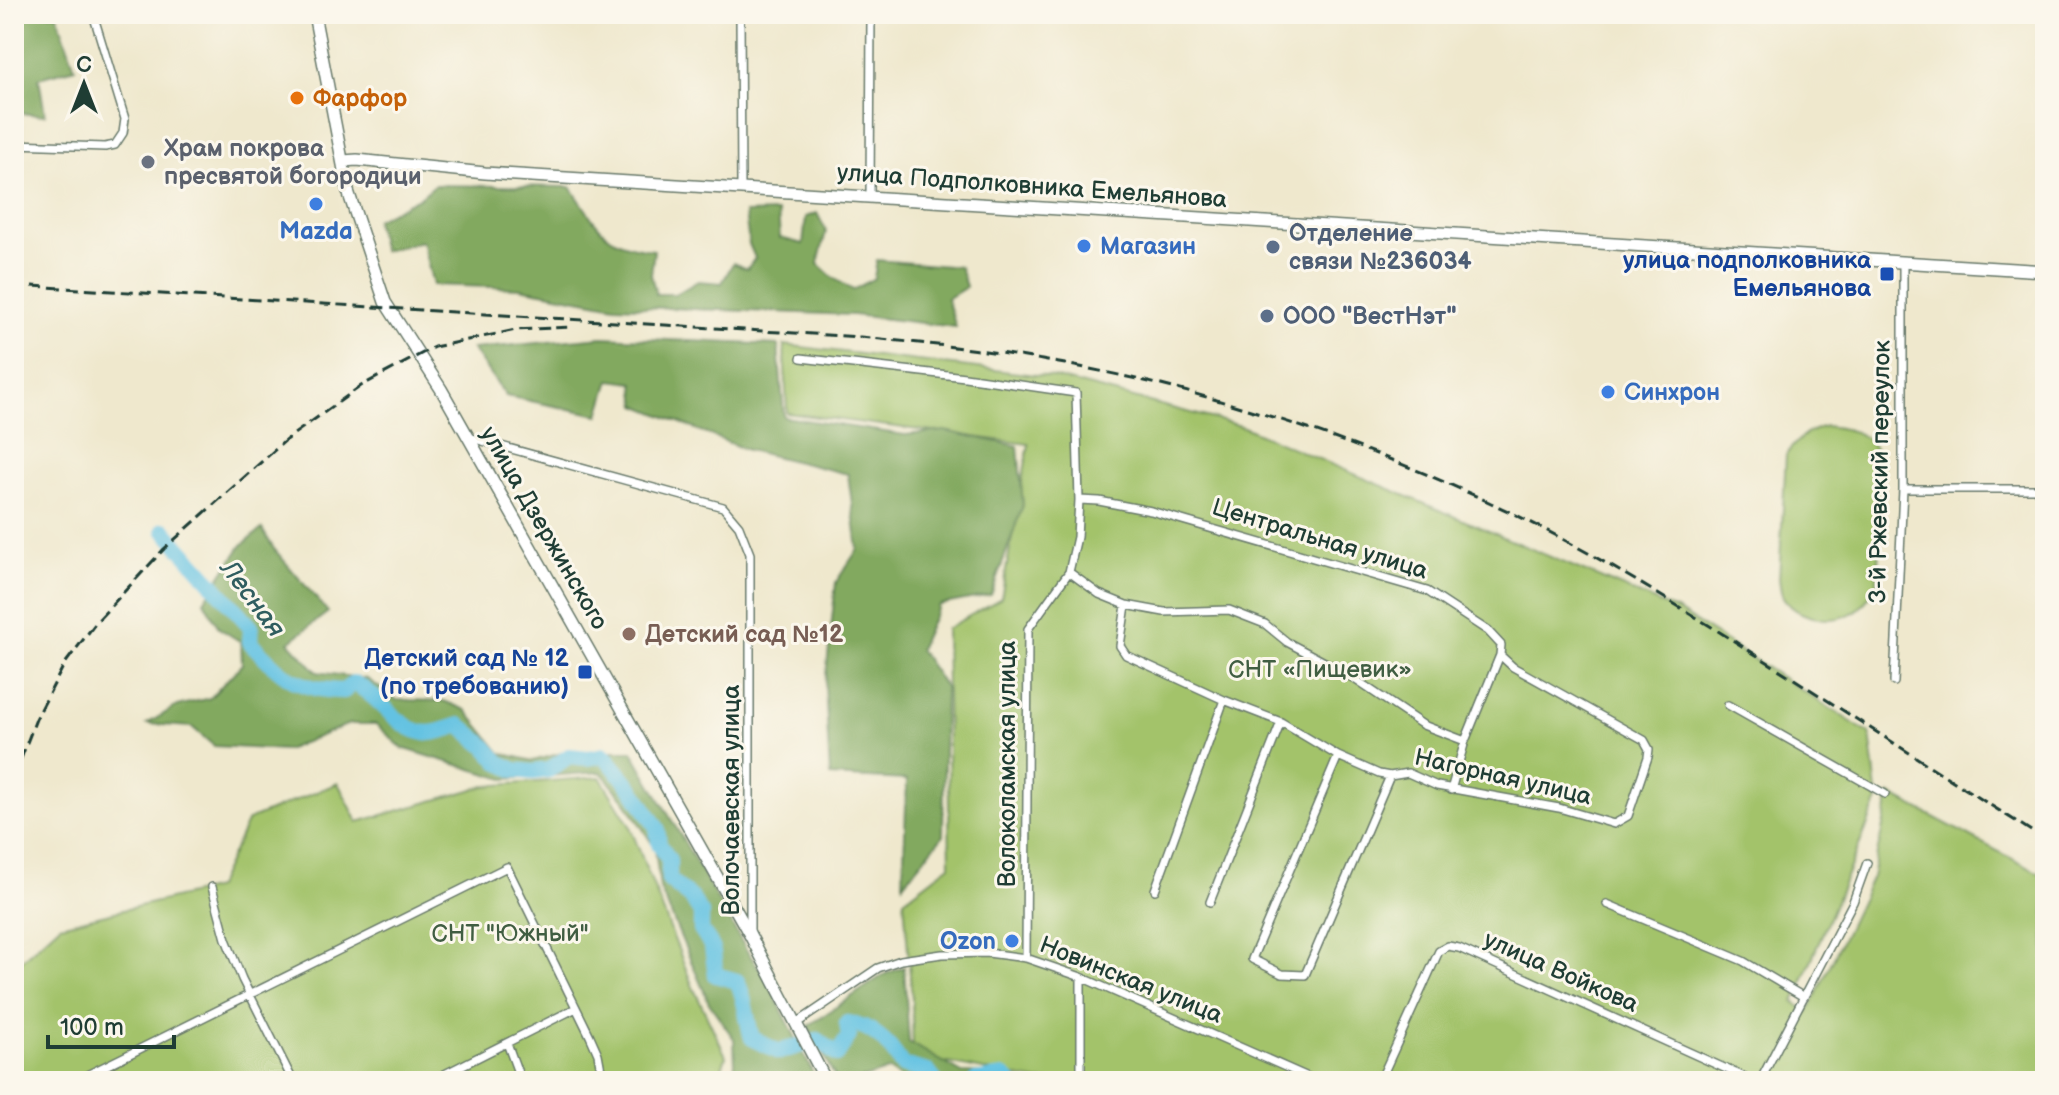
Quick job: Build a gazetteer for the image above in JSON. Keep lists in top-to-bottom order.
{
  "streets": {
    "main road": ["улица Подполковника Емельянова", "улица Дзержинского"],
    "street": [
      "3-й Ржевский переулок",
      "Центральная улица",
      "Волоколамская улица",
      "Нагорная улица",
      "Волочаевская улица",
      "улица Войкова",
      "Новинская улица"
    ]
  },
  "crossings": [
    ["улица Подполковника Емельянова", "3-й Ржевский переулок"],
    ["улица Подполковника Емельянова", "улица Дзержинского"],
    ["улица Дзержинского", "Волочаевская улица"],
    ["улица Дзержинского", "Новинская улица"],
    ["Центральная улица", "Волоколамская улица"],
    ["Центральная улица", "Нагорная улица"],
    ["Волоколамская улица", "Новинская улица"]
  ],
  "water": ["Лесная"],
  "parks": ["СНТ «Пищевик»", "СНТ \"Южный\""],
  "places": {
    "other": [
      "Фарфор",
      "Храм покрова пресвятой богородици",
      "Mazda",
      "Магазин",
      "Отделение связи №236034",
      "ООО \"ВестНэт\"",
      "Синхрон",
      "Детский сад №12",
      "Ozon"
    ],
    "transit": ["улица подполковника Емельянова", "Детский сад № 12 (по требованию)"]
  },
  "scale_bar": "100 m",
  "north": "top"
}
